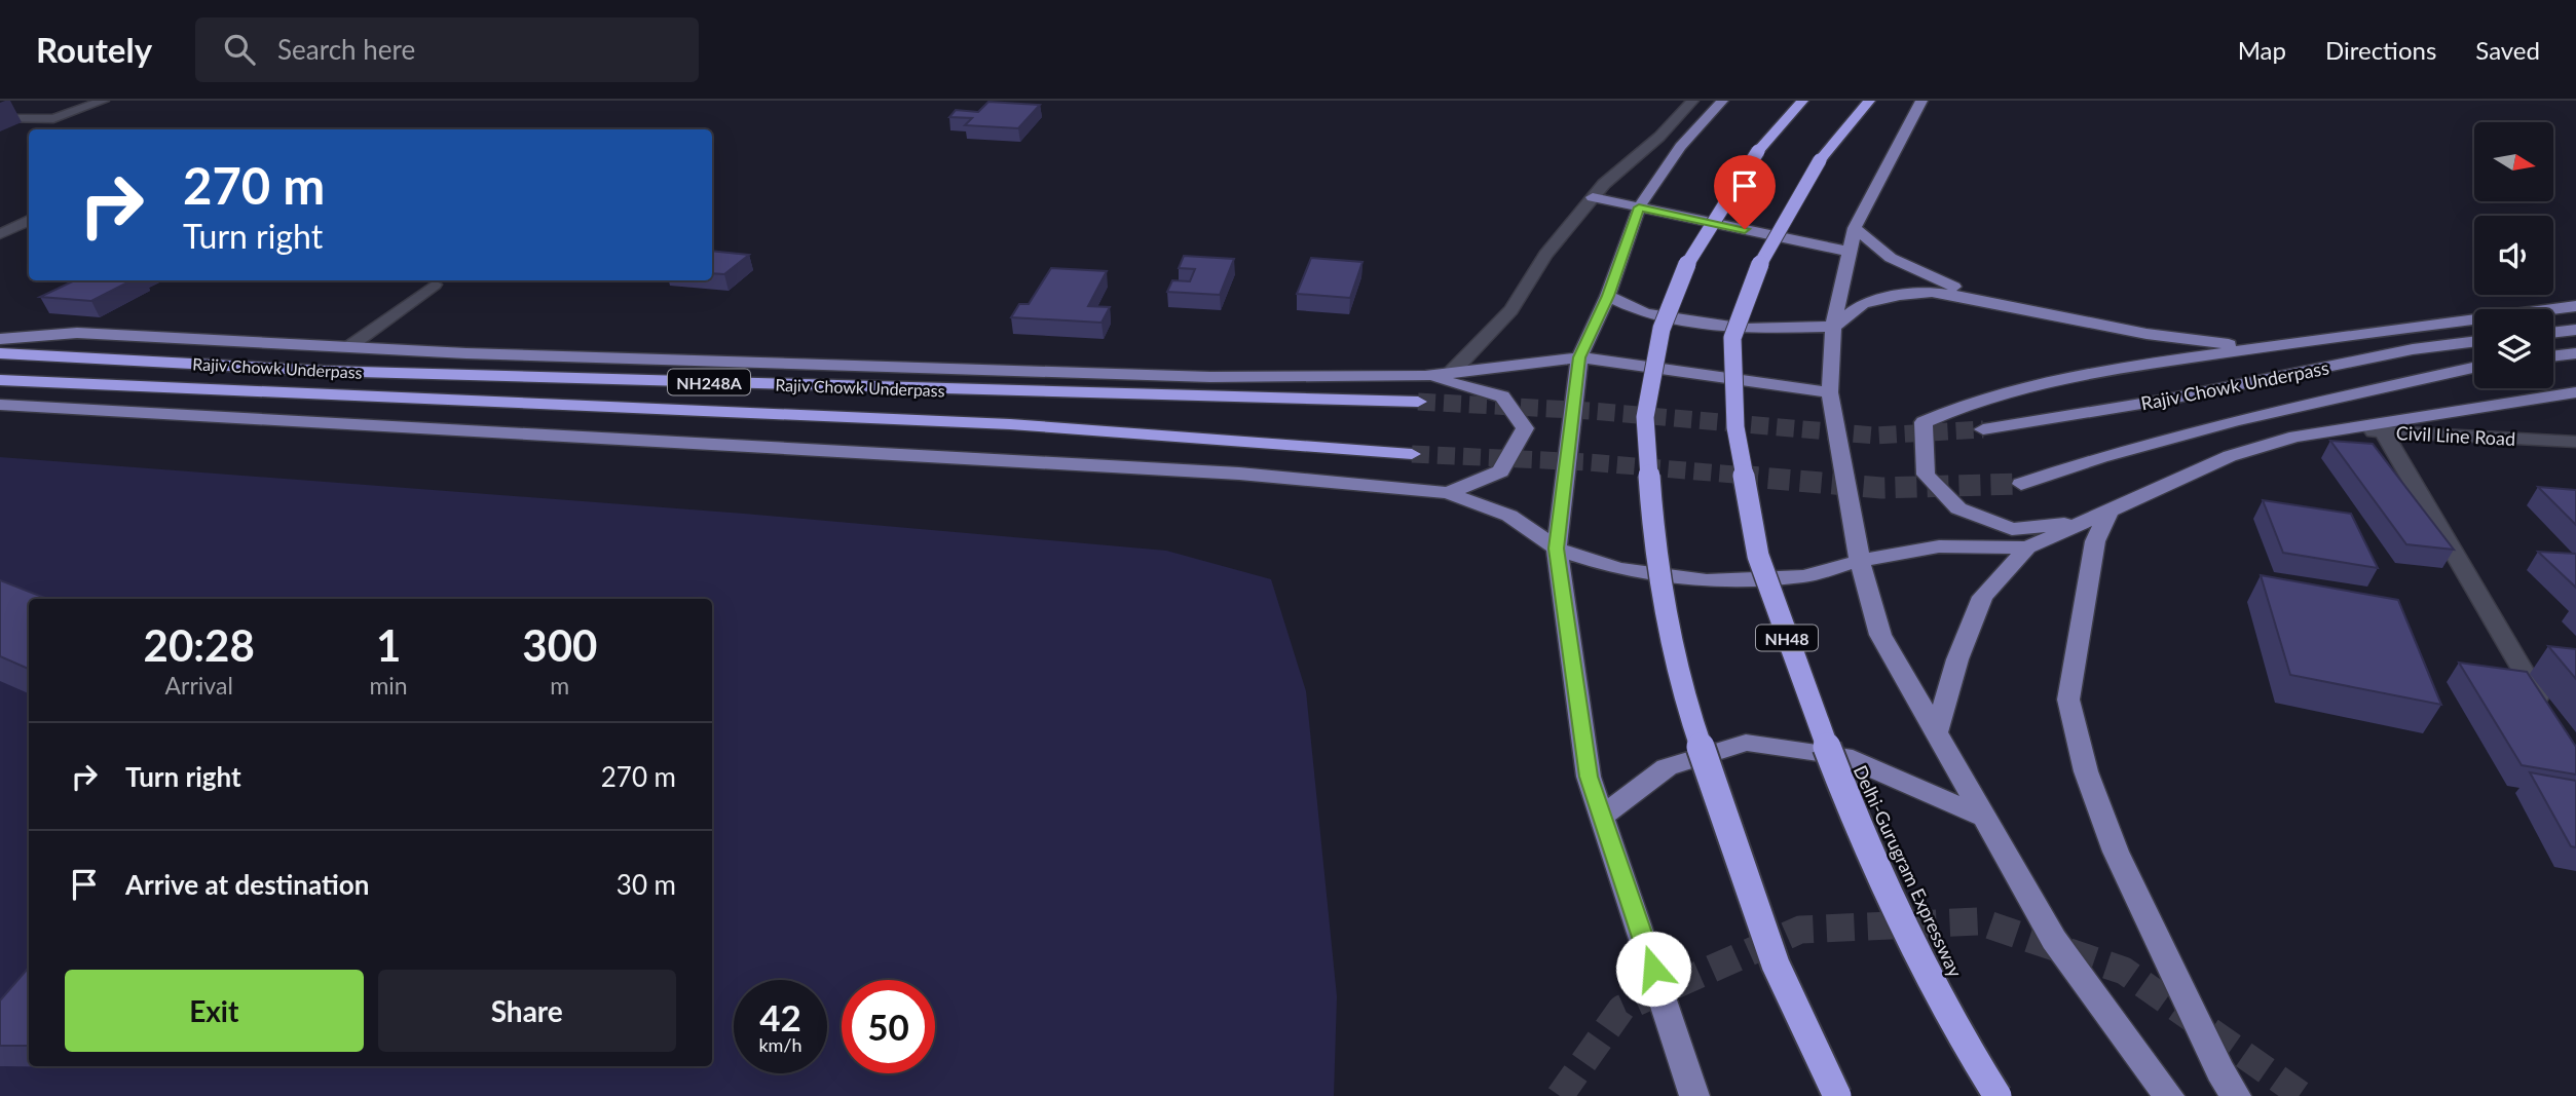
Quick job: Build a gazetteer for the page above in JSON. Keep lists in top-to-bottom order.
{
  "streets": {
    "highway": [
      "Rajiv Chowk Underpass",
      "NH248A",
      "NH48",
      "Delhi-Gurugram Expressway"
    ],
    "street": ["Civil Line Road"]
  },
  "north": "right",
  "page": {
    "header": "Routely",
    "search": "Search here",
    "nav": ["Map", "Directions", "Saved"],
    "turn": ["270 m", "Turn right"],
    "eta": [
      "20:28",
      "Arrival",
      "1",
      "min",
      "300",
      "m"
    ],
    "list": [
      {
        "name": "Turn right",
        "value": "270 m"
      },
      {
        "name": "Arrive at destination",
        "value": "30 m"
      }
    ],
    "buttons": ["Exit", "Share"],
    "speed": "42 km/h",
    "limit": "50"
  }
}
